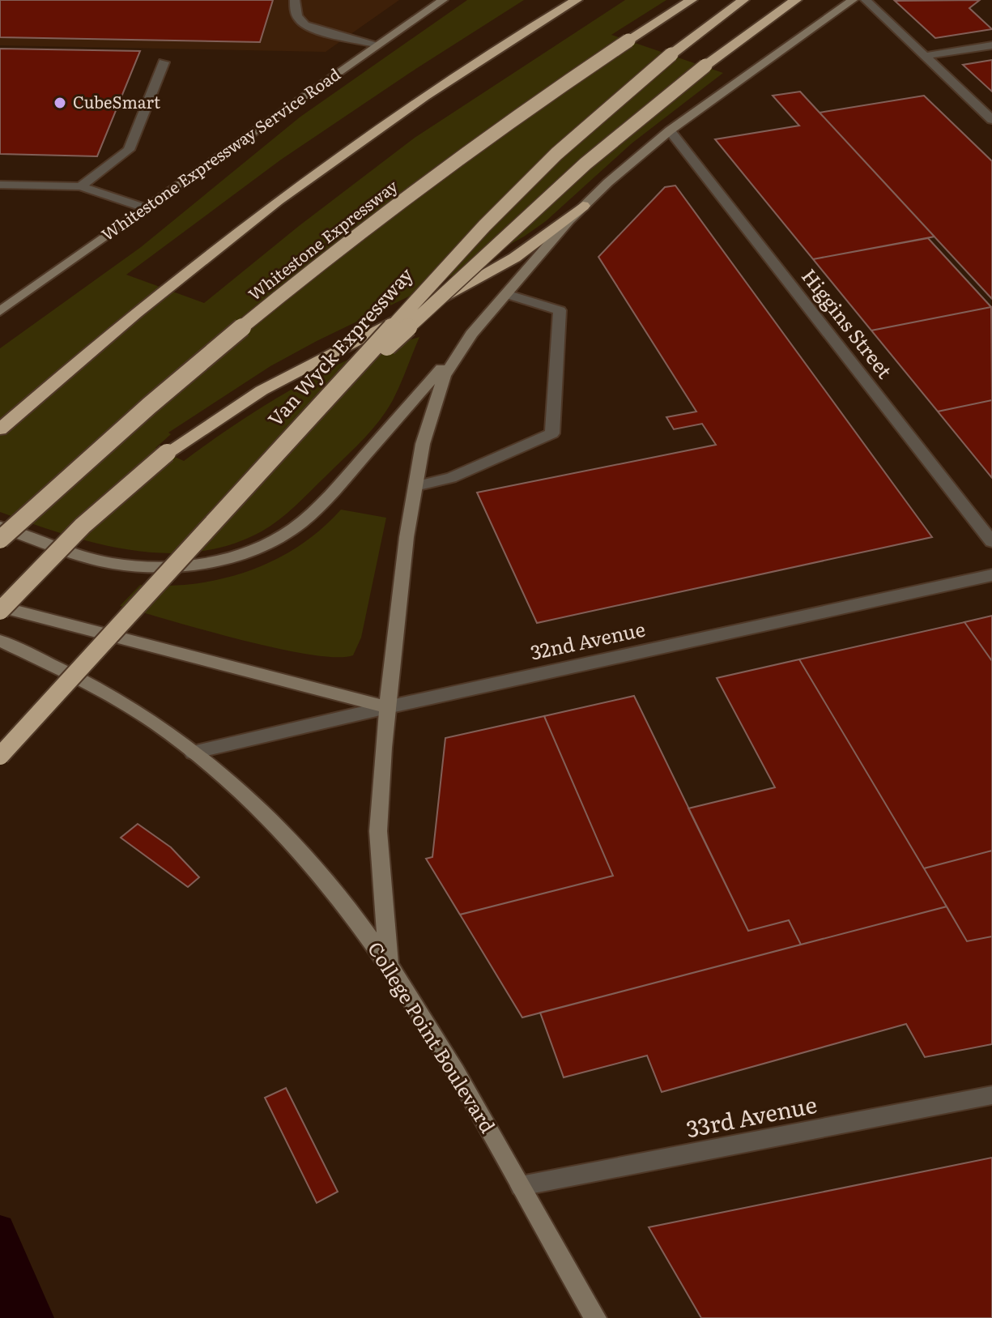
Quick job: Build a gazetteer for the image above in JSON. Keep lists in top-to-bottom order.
{
  "streets": {
    "highway": ["Whitestone Expressway", "Van Wyck Expressway"],
    "main road": ["Whitestone Expressway Service Road", "College Point Boulevard"],
    "street": ["Higgins Street", "32nd Avenue", "33rd Avenue"]
  },
  "crossings": [
    ["32nd Avenue", "College Point Boulevard"],
    ["College Point Boulevard", "33rd Avenue"]
  ],
  "places": ["CubeSmart"]
}
